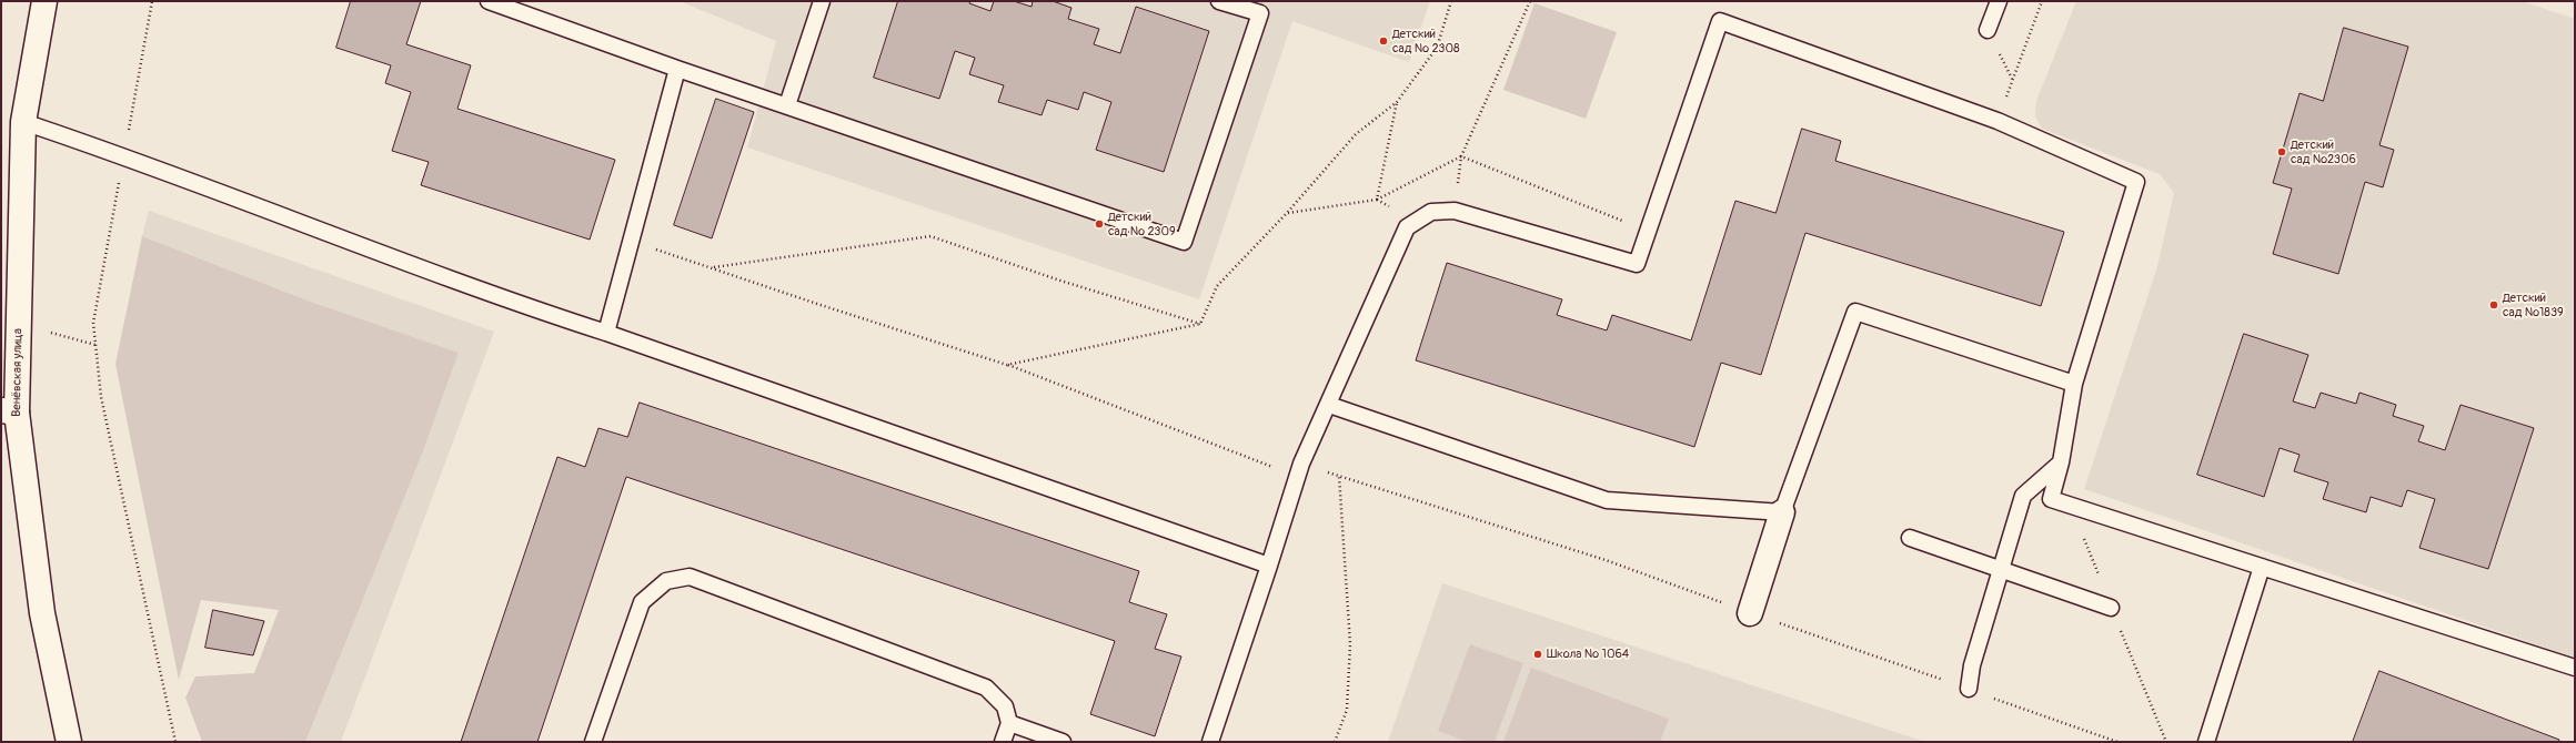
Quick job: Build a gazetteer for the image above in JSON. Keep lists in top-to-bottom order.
{
  "streets": {
    "street": ["Венёвская улица"]
  },
  "places": [
    "Детский сад № 2308",
    "Детский сад №2306",
    "Детский сад № 2309",
    "Детский сад №1839",
    "Школа № 1064"
  ]
}
